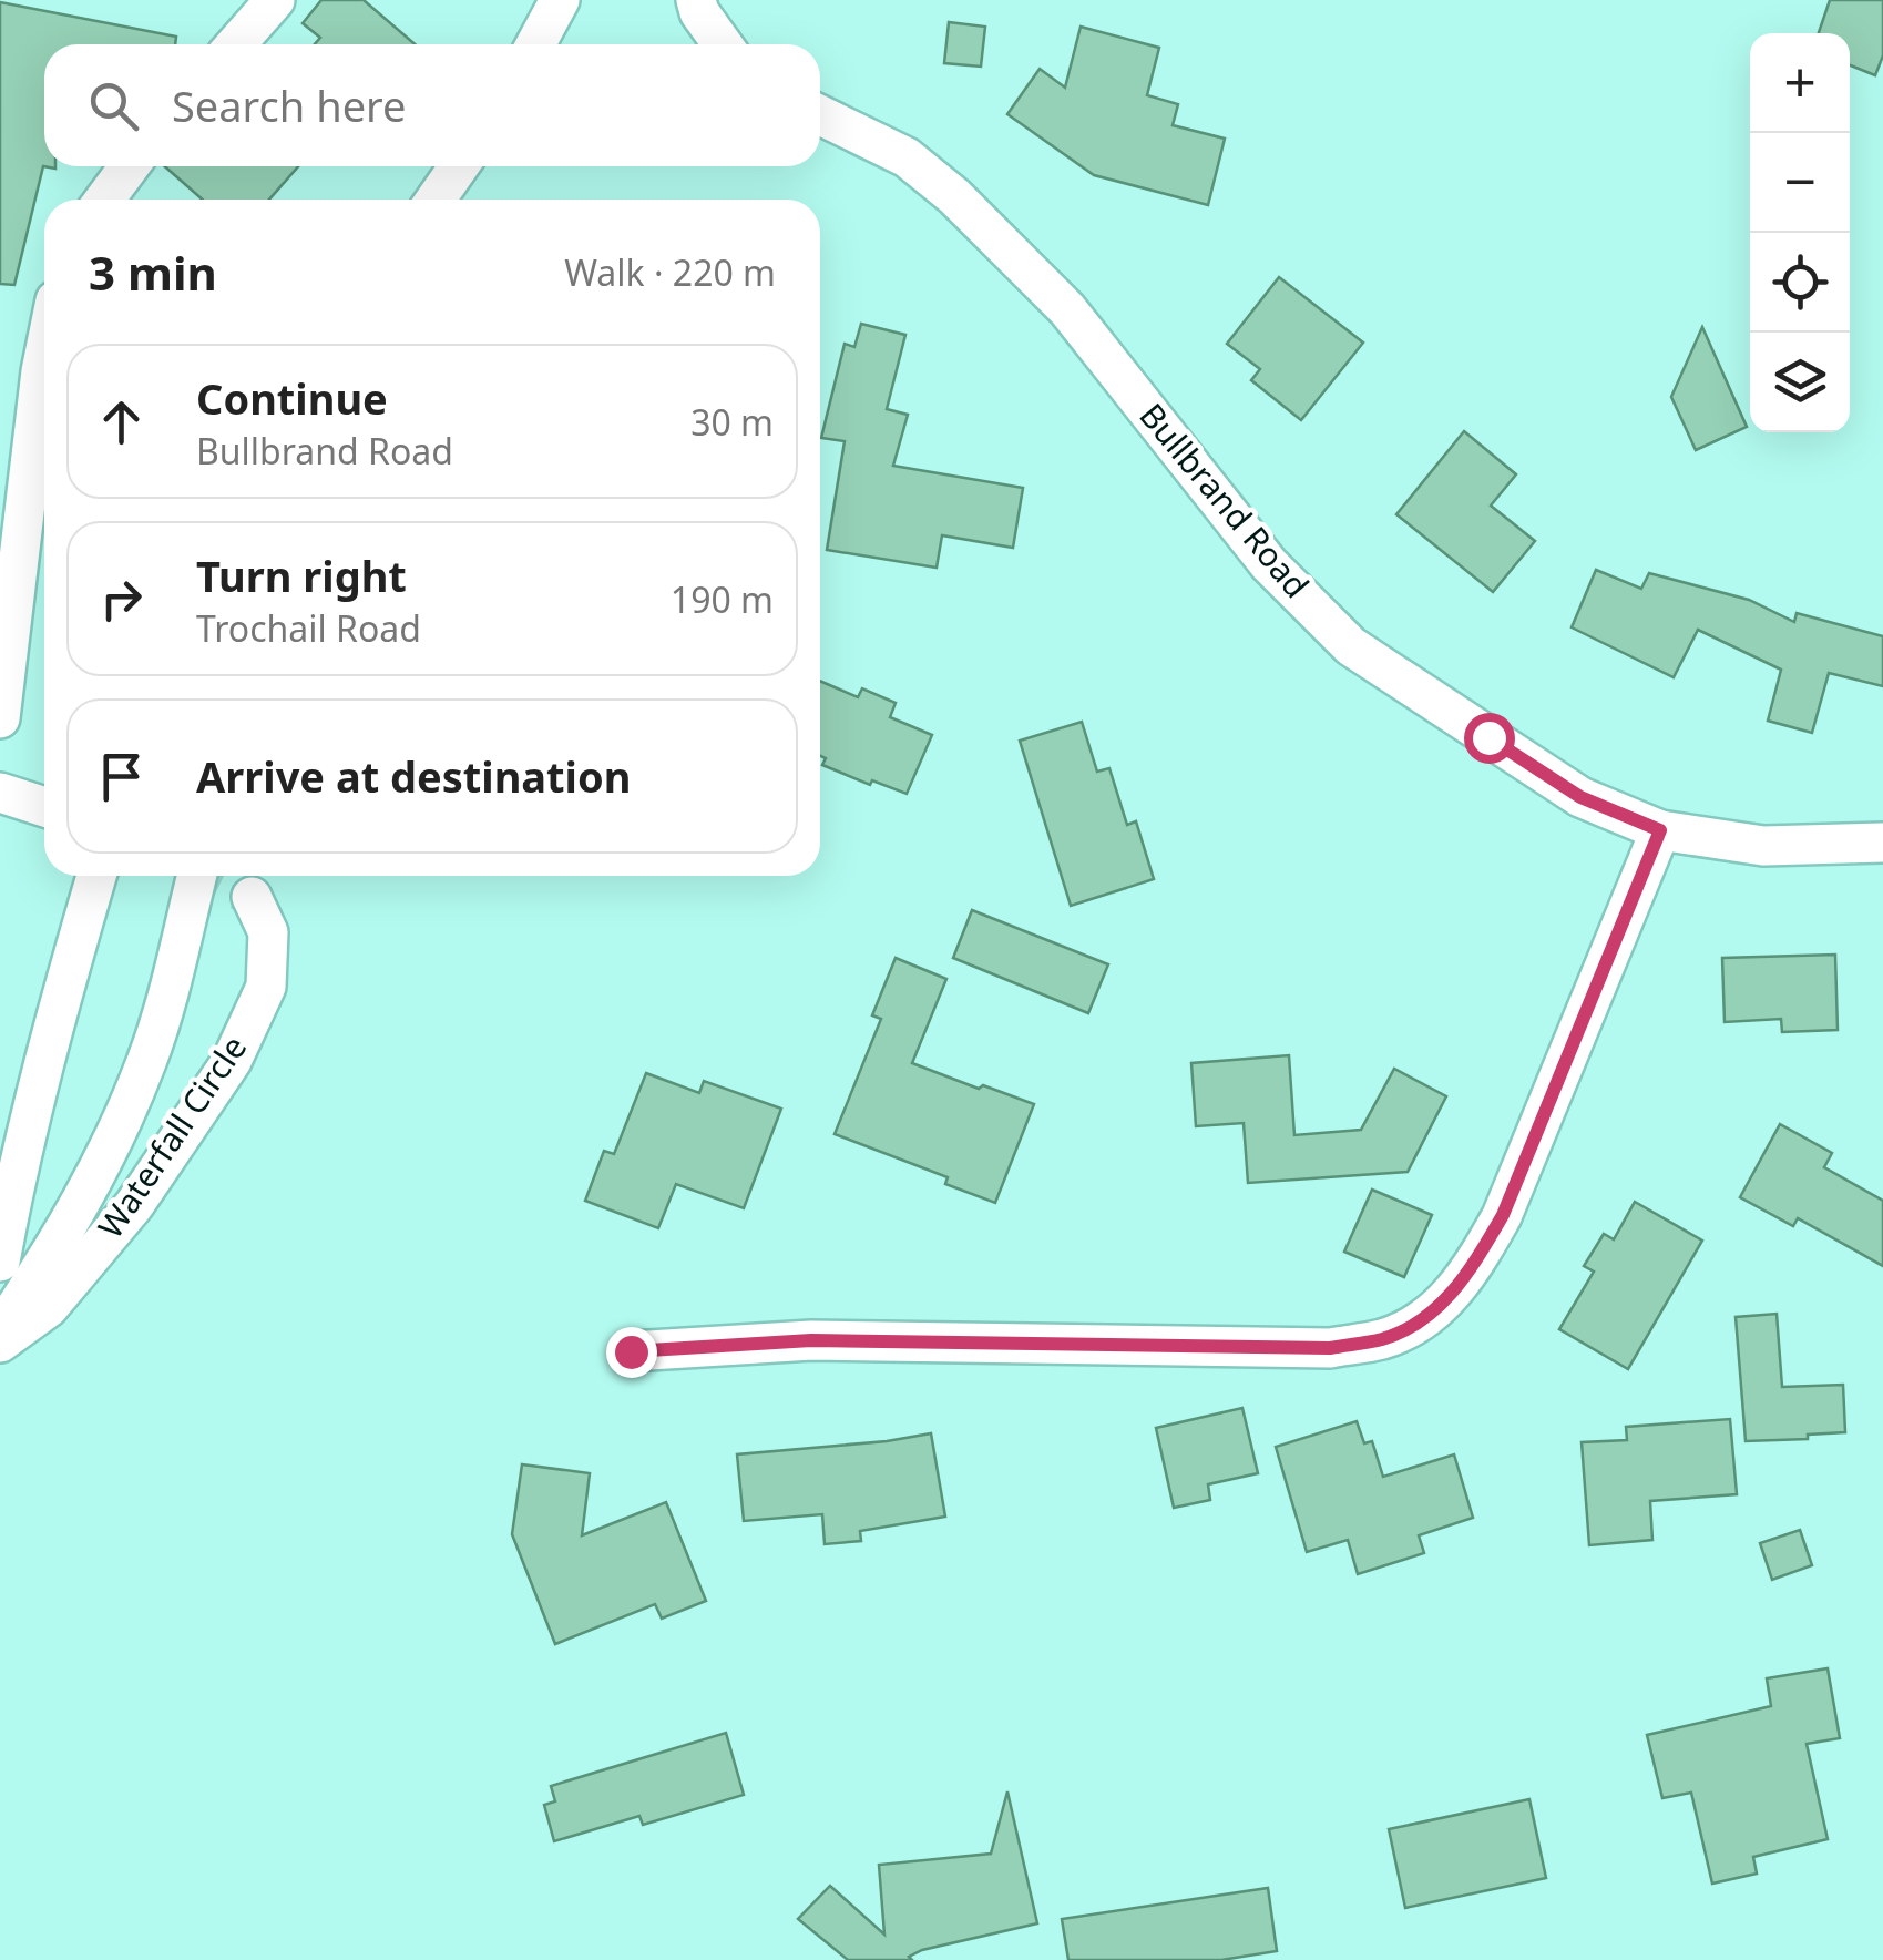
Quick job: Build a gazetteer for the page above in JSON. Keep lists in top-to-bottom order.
{
  "streets": {
    "street": ["Bullbrand Road", "Waterfall Circle"]
  },
  "page": {
    "map_buttons": ["+", "−"],
    "search": "Search here",
    "heading": ["3 min", "Walk · 220 m"],
    "list": [
      ["Continue", "Bullbrand Road", "30 m"],
      ["Turn right", "Trochail Road", "190 m"],
      "Arrive at destination"
    ]
  }
}
